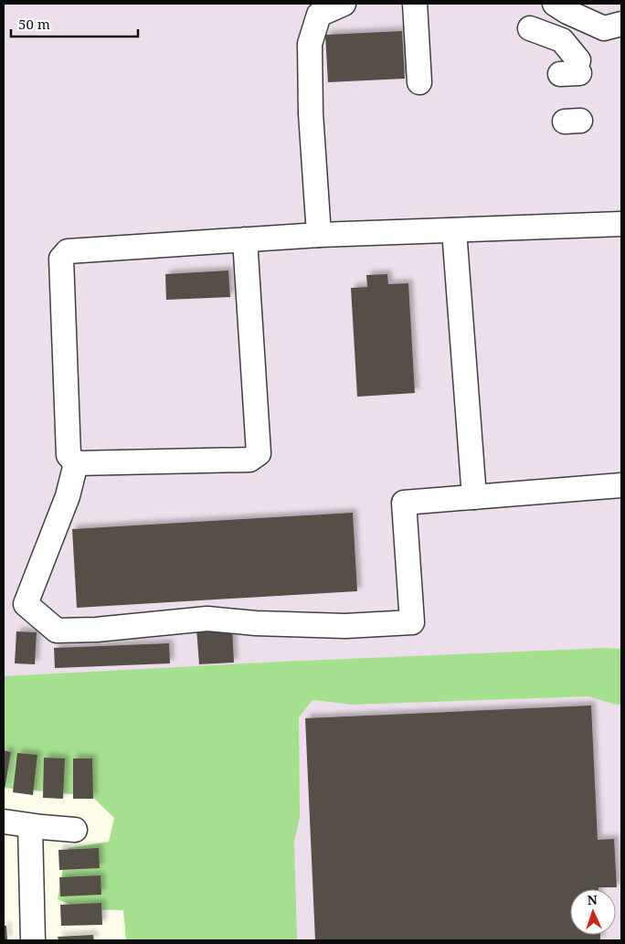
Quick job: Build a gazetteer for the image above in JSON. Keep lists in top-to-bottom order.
{
  "scale_bar": "50 m",
  "north": "top"
}
